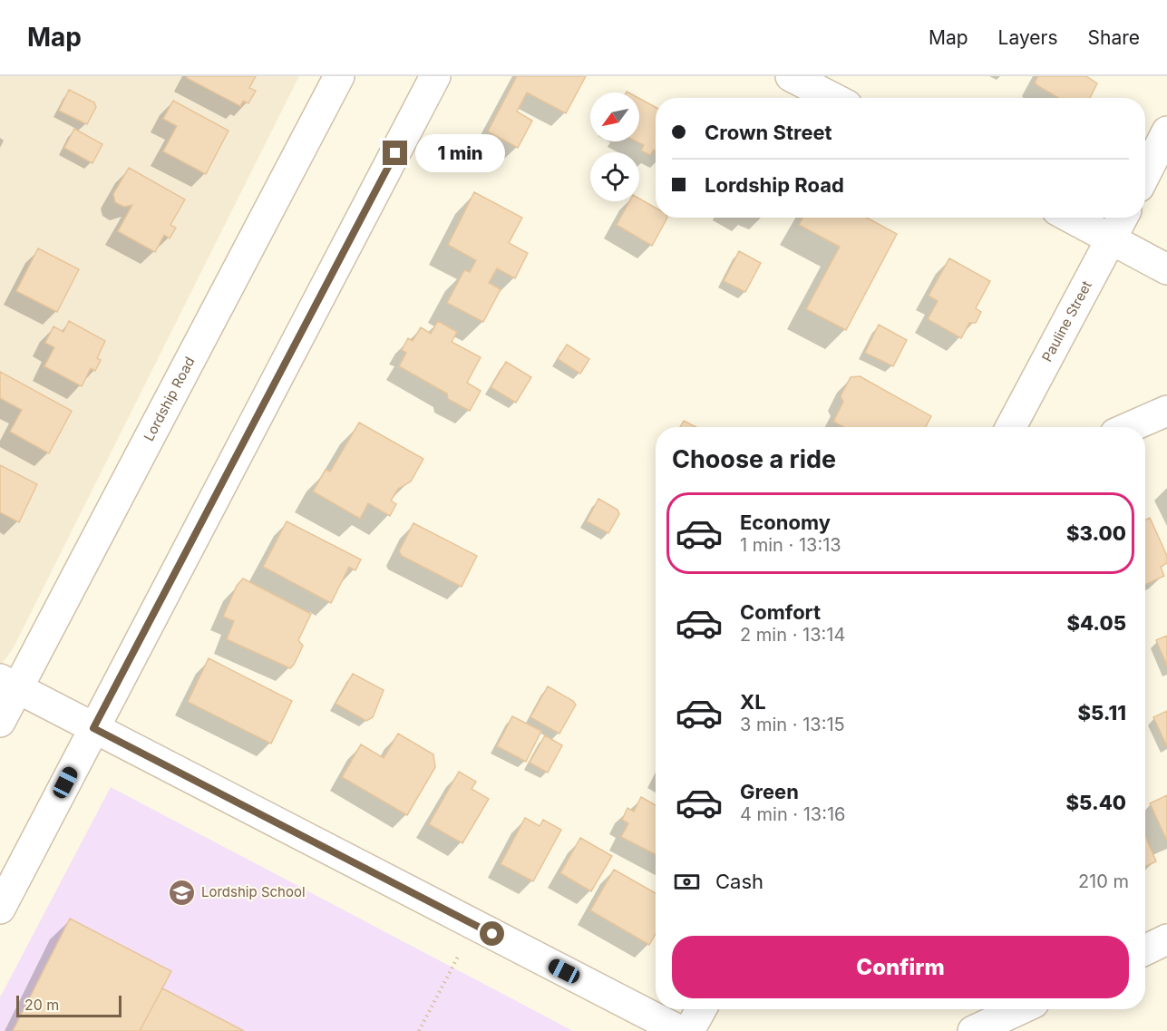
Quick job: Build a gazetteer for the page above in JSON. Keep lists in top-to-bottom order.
{
  "streets": {
    "street": ["Pauline Street", "Lordship Road"]
  },
  "places": {
    "school or university": ["Lordship School"]
  },
  "scale_bar": "20 m",
  "north": "bottom left",
  "page": {
    "header": "Map",
    "nav": ["Map", "Layers", "Share"],
    "banner": ["Crown Street", "Lordship Road"],
    "bubble": "1 min",
    "heading": "Choose a ride",
    "list": [
      {
        "name": "Economy",
        "note": "1 min · 13:13",
        "value": "$3.00"
      },
      {
        "name": "Comfort",
        "note": "2 min · 13:14",
        "value": "$4.05"
      },
      {
        "name": "XL",
        "note": "3 min · 13:15",
        "value": "$5.11"
      },
      {
        "name": "Green",
        "note": "4 min · 13:16",
        "value": "$5.40"
      }
    ],
    "pay": ["Cash", "210 m"],
    "buttons": "Confirm",
    "scale": "20 m"
  }
}
